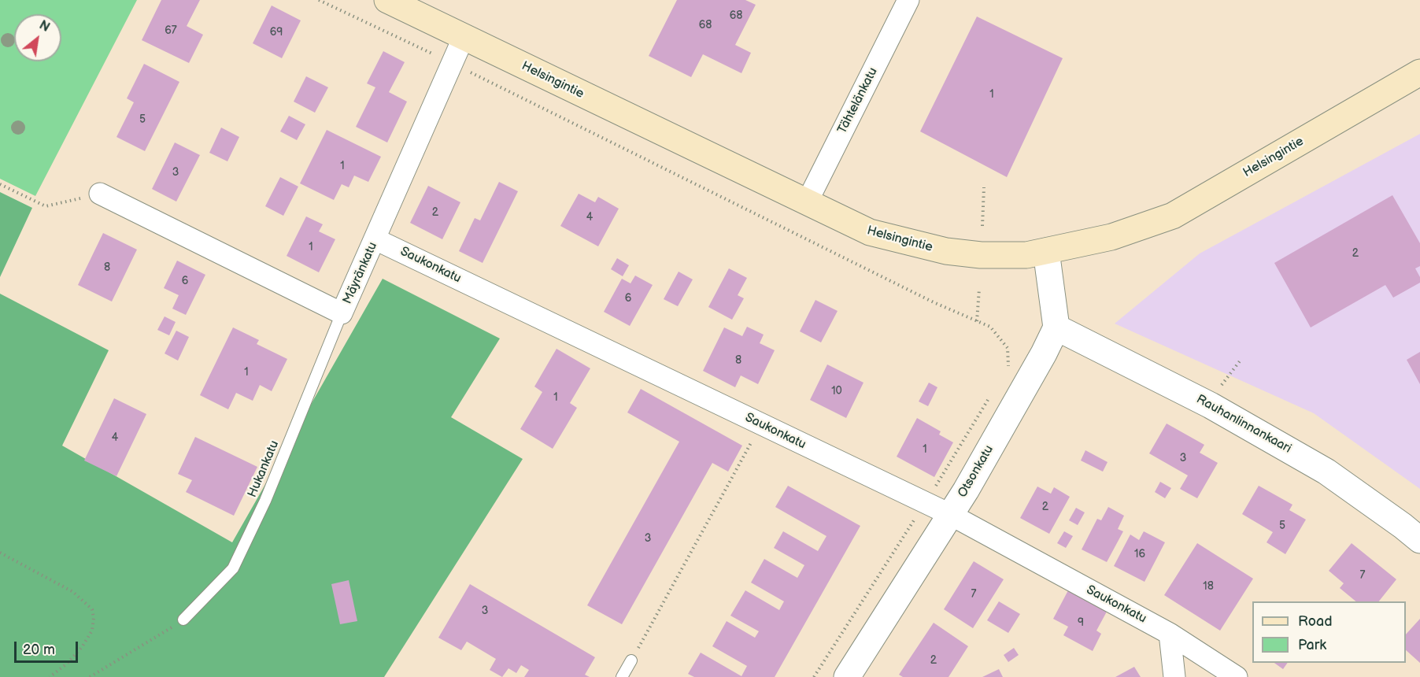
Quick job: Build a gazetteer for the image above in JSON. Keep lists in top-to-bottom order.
{
  "streets": {
    "main road": ["Helsingintie"],
    "street": [
      "Tähtelänkatu",
      "Saukonkatu",
      "Mäyränkatu",
      "Rauhanlinnankaari",
      "Otsonkatu"
    ],
    "lane": ["Hukankatu"]
  },
  "crossings": [
    ["Helsingintie", "Tähtelänkatu"],
    ["Helsingintie", "Mäyränkatu"],
    ["Saukonkatu", "Mäyränkatu"],
    ["Saukonkatu", "Otsonkatu"],
    ["Mäyränkatu", "Hukankatu"],
    ["Rauhanlinnankaari", "Otsonkatu"]
  ],
  "house_numbers": [
    "68",
    "68",
    "67",
    "69",
    "1",
    "5",
    "1",
    "3",
    "2",
    "4",
    "1",
    "2",
    "8",
    "6",
    "6",
    "8",
    "1",
    "10",
    "1",
    "4",
    "1",
    "3",
    "2",
    "5",
    "3",
    "16",
    "7",
    "18",
    "7",
    "3",
    "9",
    "2"
  ],
  "legend": ["Road", "Park"],
  "scale_bar": "20 m",
  "north": "top right"
}
